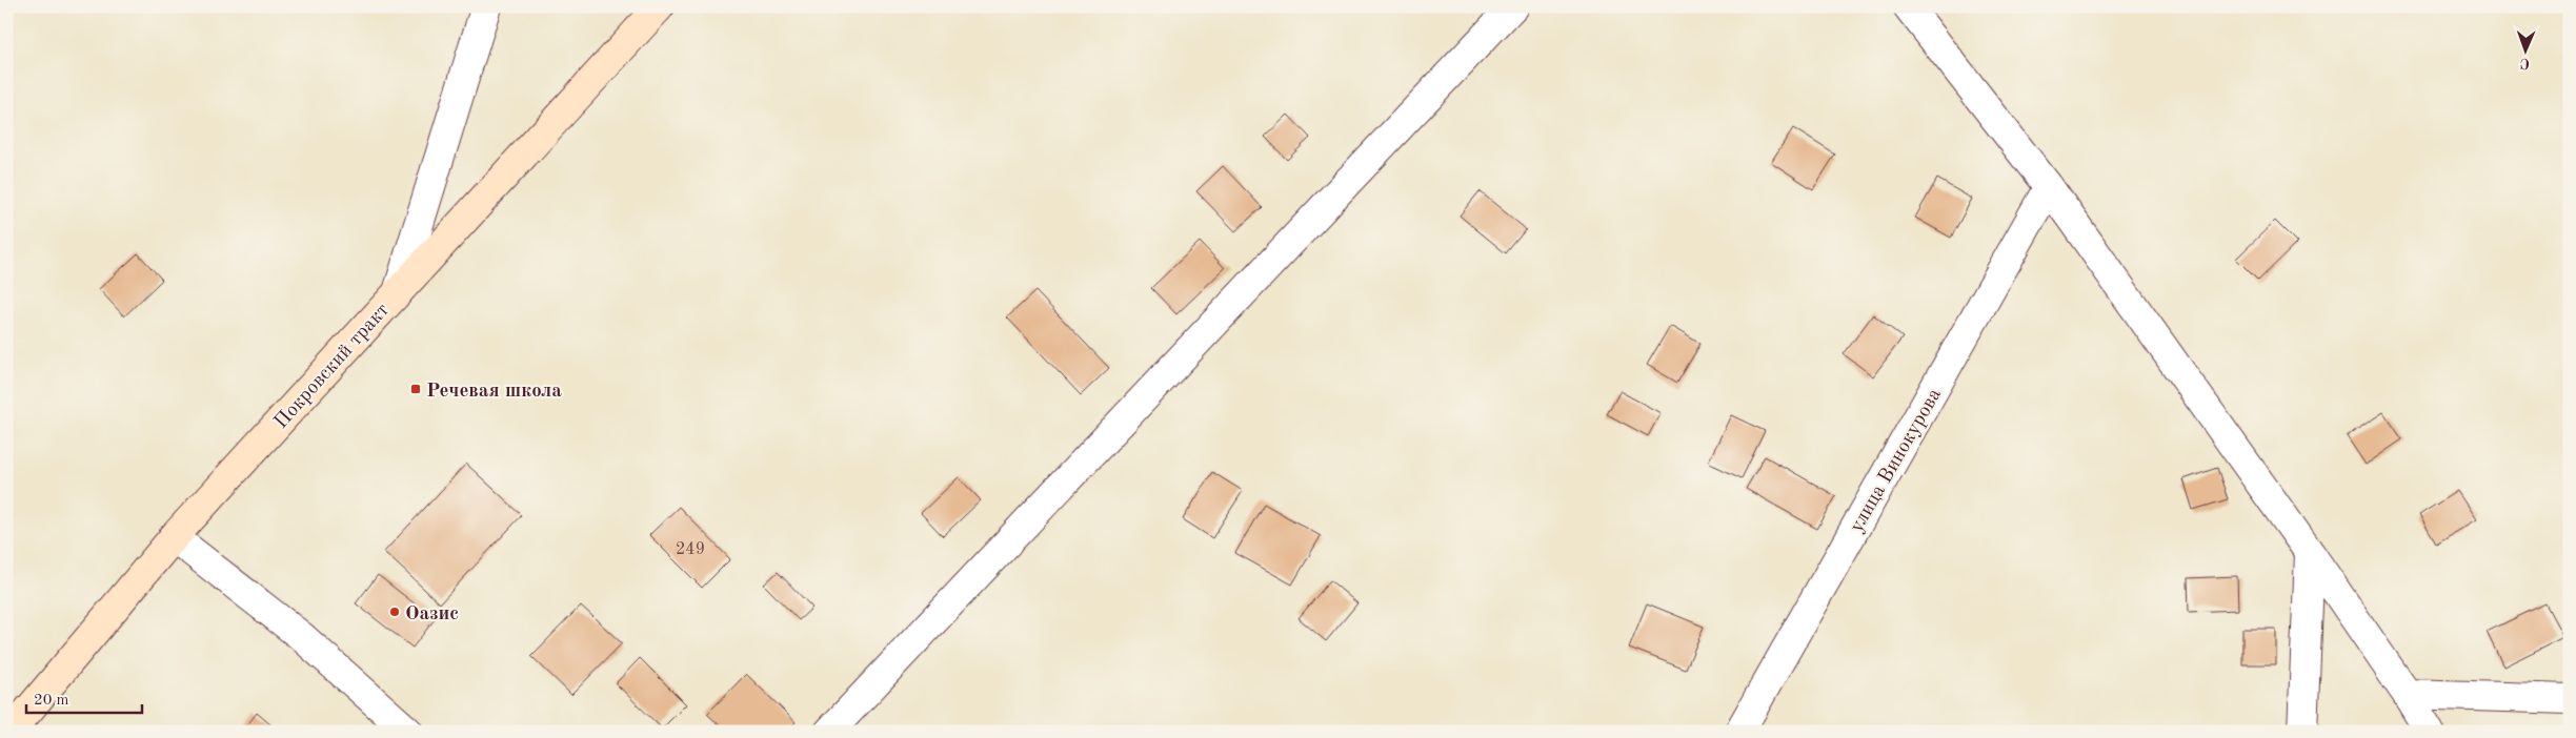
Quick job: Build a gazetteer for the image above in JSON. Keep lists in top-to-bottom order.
{
  "streets": {
    "main road": ["Покровский тракт"],
    "street": ["улица Винокурова"]
  },
  "places": {
    "transit": ["Речевая школа"],
    "other": ["Оазис"]
  },
  "house_numbers": ["249"],
  "scale_bar": "20 m",
  "north": "bottom"
}
